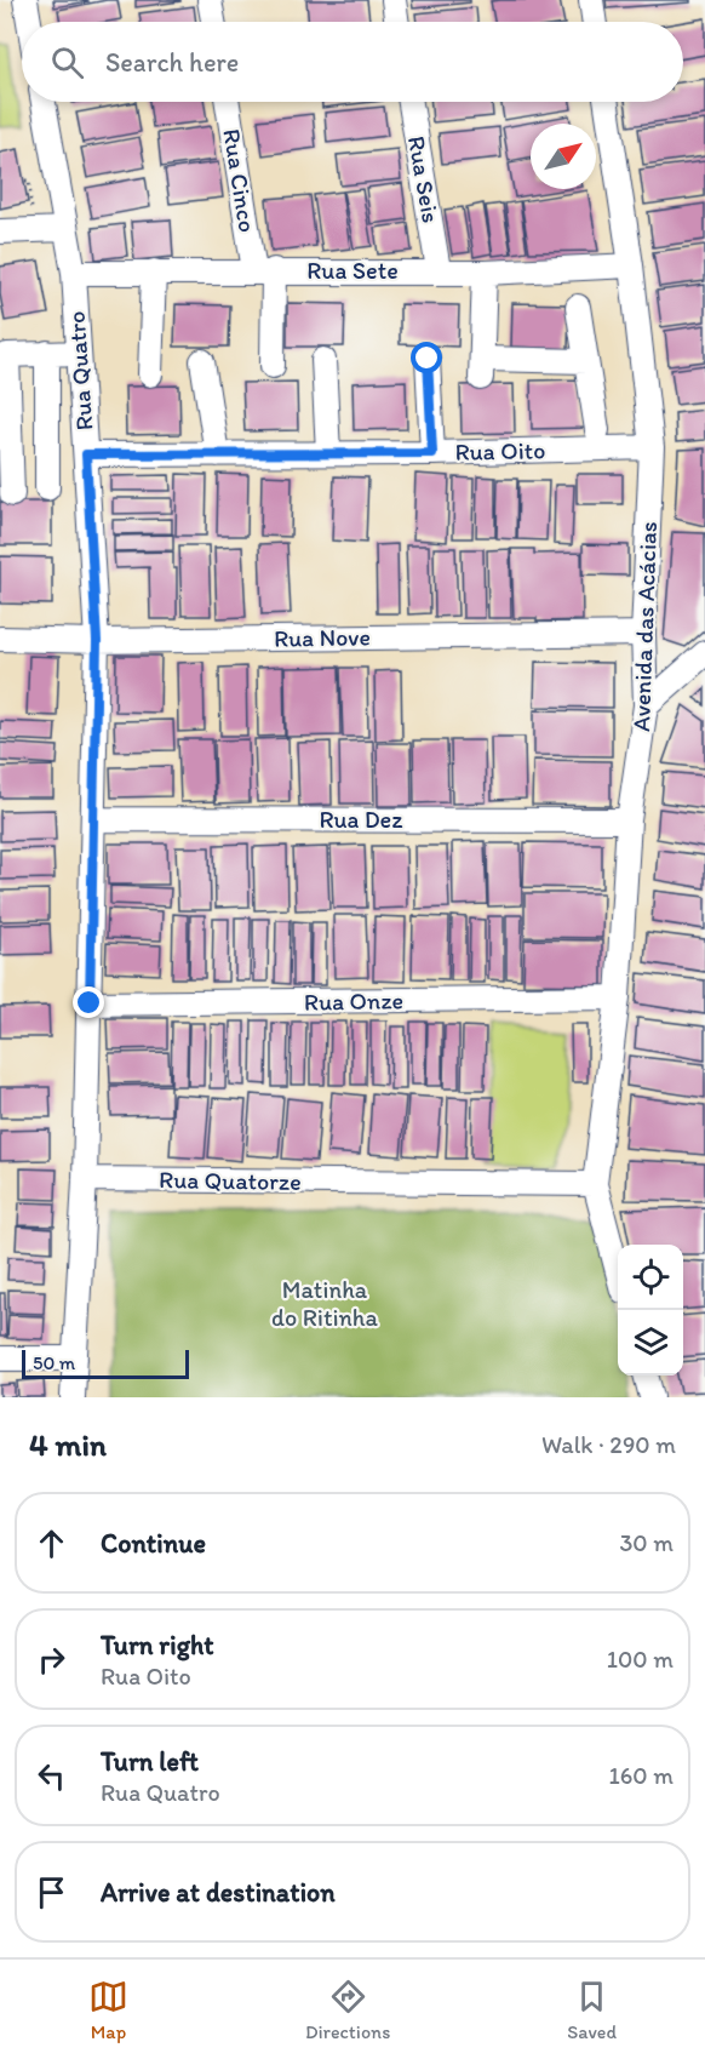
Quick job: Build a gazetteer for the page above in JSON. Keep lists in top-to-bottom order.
{
  "streets": {
    "street": [
      "Rua Seis",
      "Rua Cinco",
      "Rua Sete",
      "Rua Quatro",
      "Rua Oito",
      "Avenida das Acácias",
      "Rua Nove",
      "Rua Dez",
      "Rua Onze",
      "Rua Quatorze"
    ]
  },
  "crossings": [
    ["Rua Seis", "Rua Sete"],
    ["Rua Cinco", "Rua Sete"],
    ["Rua Sete", "Rua Quatro"],
    ["Rua Sete", "Avenida das Acácias"],
    ["Rua Quatro", "Rua Oito"],
    ["Rua Quatro", "Rua Nove"],
    ["Rua Quatro", "Rua Dez"],
    ["Rua Quatro", "Rua Onze"],
    ["Rua Quatro", "Rua Quatorze"],
    ["Rua Oito", "Avenida das Acácias"],
    ["Avenida das Acácias", "Rua Nove"],
    ["Avenida das Acácias", "Rua Dez"],
    ["Avenida das Acácias", "Rua Onze"],
    ["Avenida das Acácias", "Rua Quatorze"]
  ],
  "parks": ["Matinha do Ritinha"],
  "scale_bar": "50 m",
  "north": "top right",
  "page": {
    "search": "Search here",
    "scale": "50 m",
    "heading": ["4 min", "Walk · 290 m"],
    "list": [
      ["Continue", "30 m"],
      ["Turn right", "Rua Oito", "100 m"],
      ["Turn left", "Rua Quatro", "160 m"],
      "Arrive at destination"
    ],
    "nav": ["Map", "Directions", "Saved"]
  }
}
